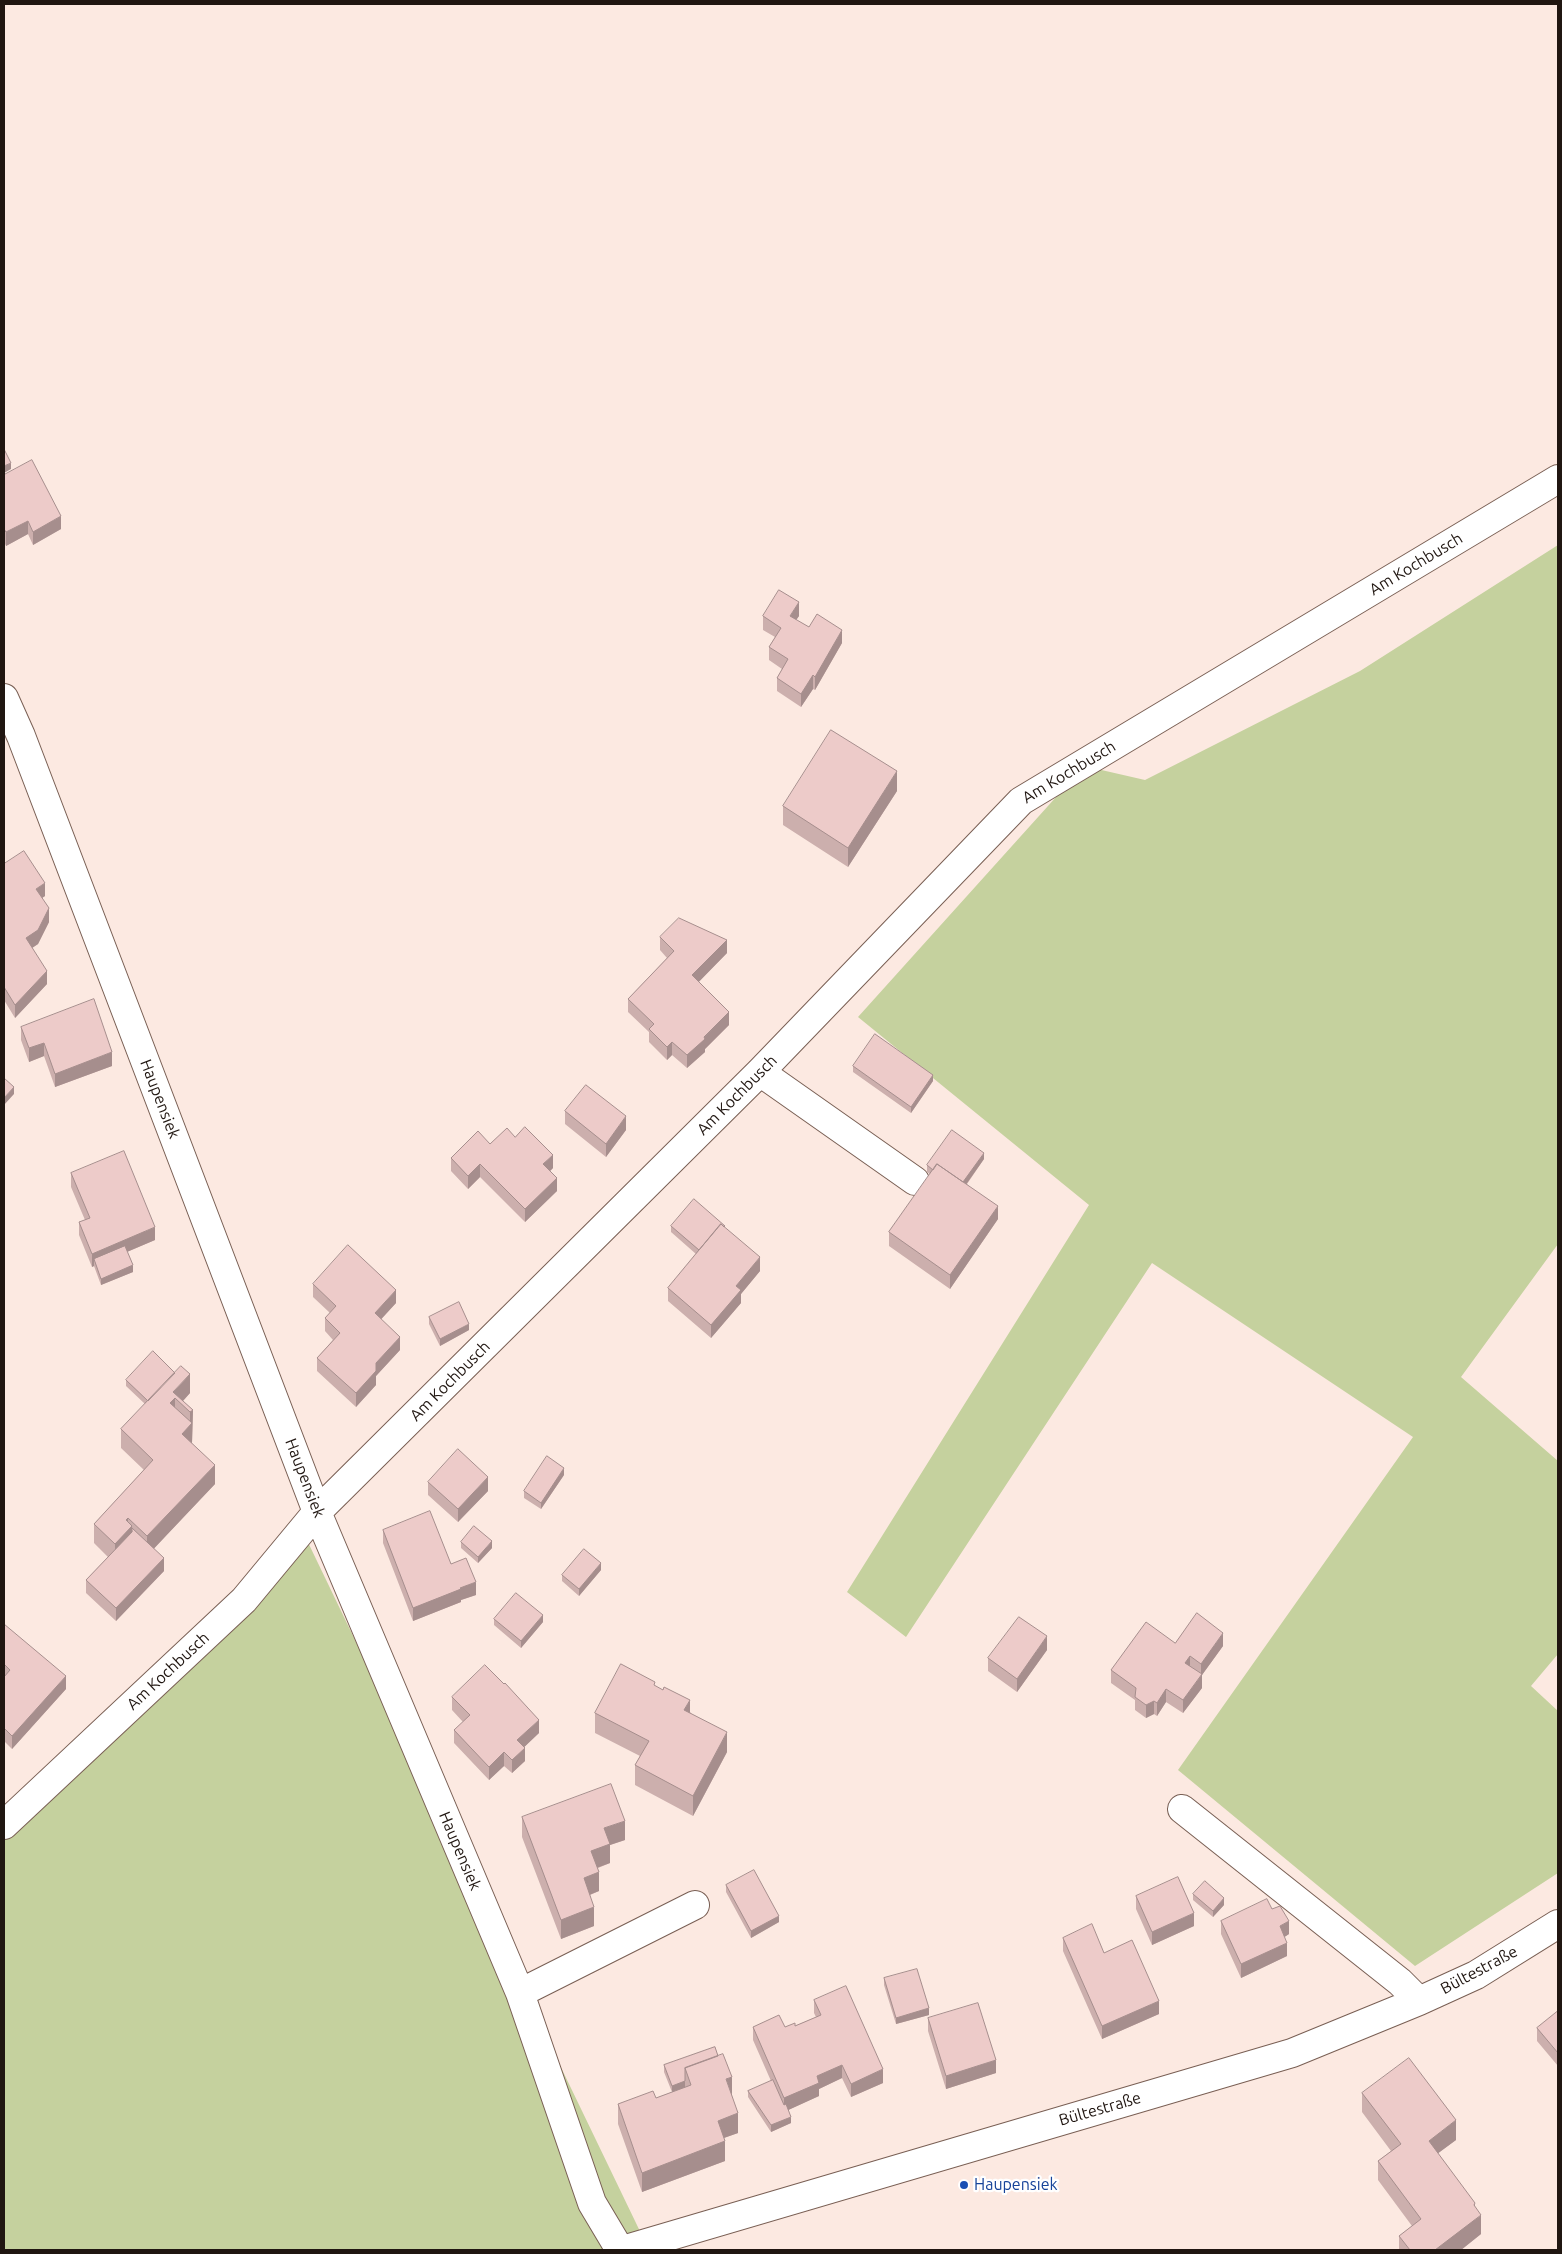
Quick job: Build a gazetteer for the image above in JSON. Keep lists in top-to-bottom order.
{
  "streets": {
    "street": ["Am Kochbusch", "Haupensiek", "Bültestraße"]
  },
  "crossings": [
    ["Am Kochbusch", "Haupensiek"],
    ["Haupensiek", "Bültestraße"]
  ],
  "places": ["Haupensiek"]
}
